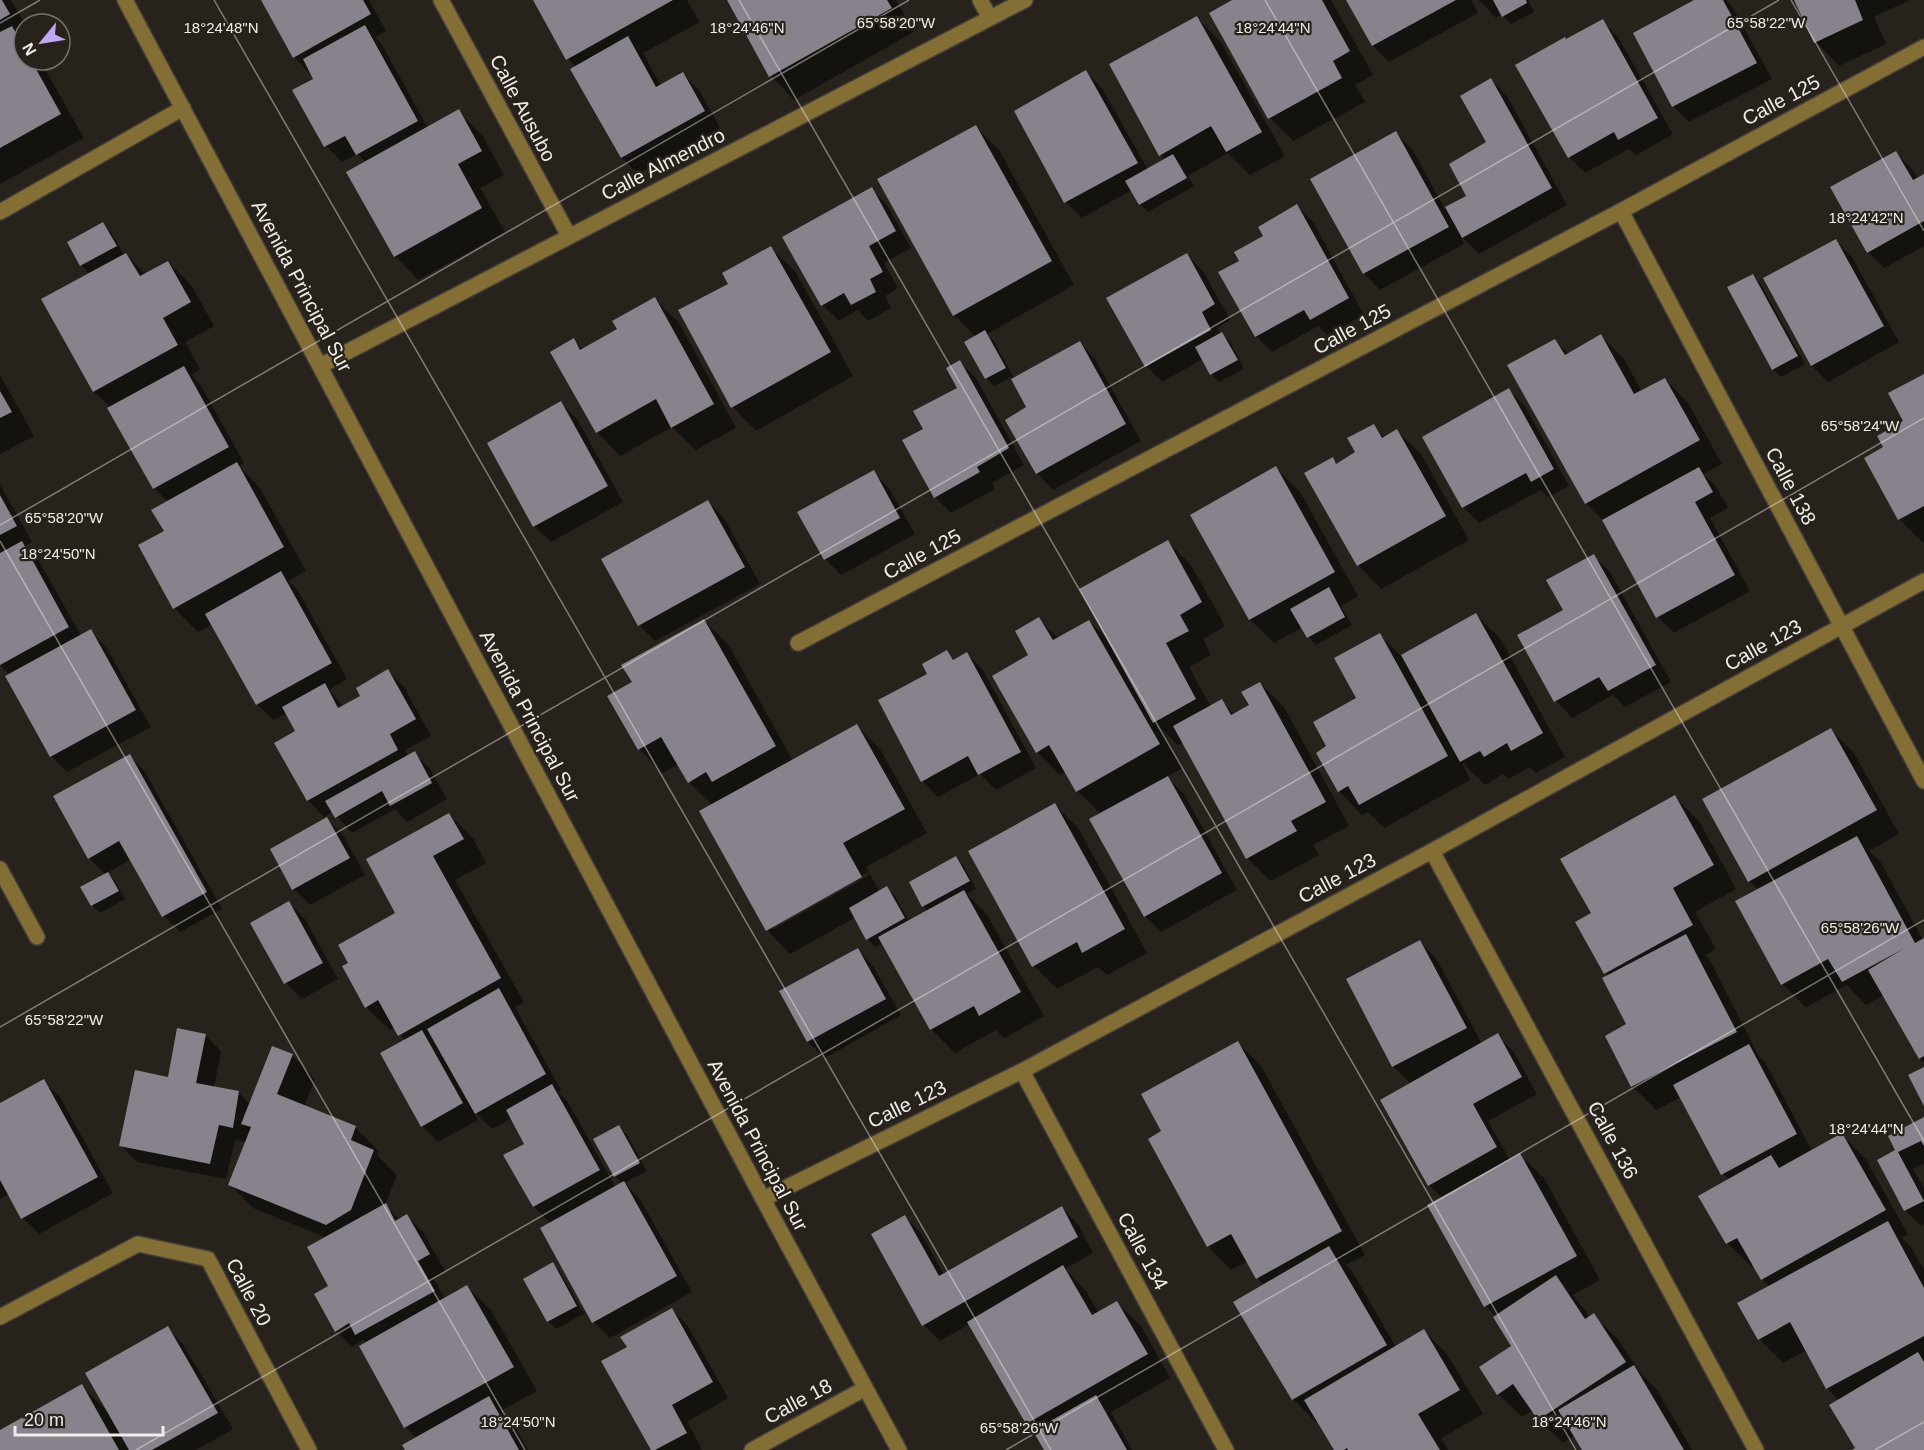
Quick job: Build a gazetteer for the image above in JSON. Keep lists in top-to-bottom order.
{
  "streets": {
    "street": [
      "Calle 125",
      "Calle Ausubo",
      "Calle Almendro",
      "Avenida Principal Sur",
      "Calle 138",
      "Calle 123",
      "Calle 136",
      "Calle 134",
      "Calle 20",
      "Calle 18"
    ]
  },
  "crossings": [
    ["Calle 125", "Calle 138"],
    ["Calle Ausubo", "Calle Almendro"],
    ["Calle Almendro", "Avenida Principal Sur"],
    ["Avenida Principal Sur", "Calle 123"],
    ["Avenida Principal Sur", "Calle 18"],
    ["Calle 138", "Calle 123"],
    ["Calle 123", "Calle 136"],
    ["Calle 123", "Calle 134"]
  ],
  "scale_bar": "20 m",
  "north": "bottom left",
  "coordinates": [
    "65°58'20\"W",
    "65°58'22\"W",
    "18°24'48\"N",
    "18°24'46\"N",
    "18°24'44\"N",
    "18°24'42\"N",
    "65°58'24\"W",
    "18°24'50\"N",
    "65°58'26\"W"
  ]
}
